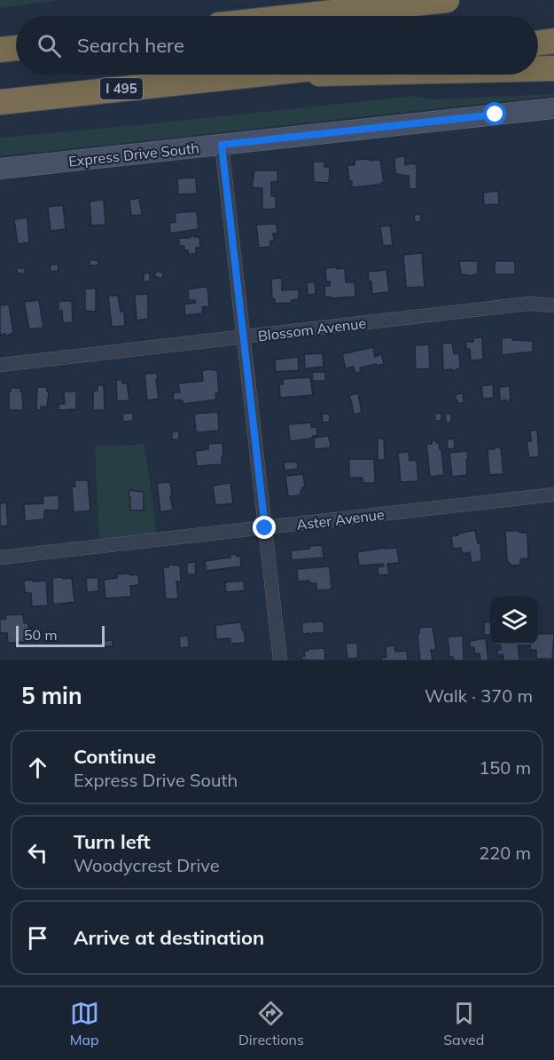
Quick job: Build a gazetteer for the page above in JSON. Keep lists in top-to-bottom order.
{
  "streets": {
    "highway": ["I 495"],
    "main road": ["Express Drive South"],
    "street": ["Blossom Avenue", "Aster Avenue"]
  },
  "scale_bar": "50 m",
  "page": {
    "search": "Search here",
    "scale": "50 m",
    "heading": ["5 min", "Walk · 370 m"],
    "list": [
      ["Continue", "Express Drive South", "150 m"],
      ["Turn left", "Woodycrest Drive", "220 m"],
      "Arrive at destination"
    ],
    "nav": ["Map", "Directions", "Saved"]
  }
}
